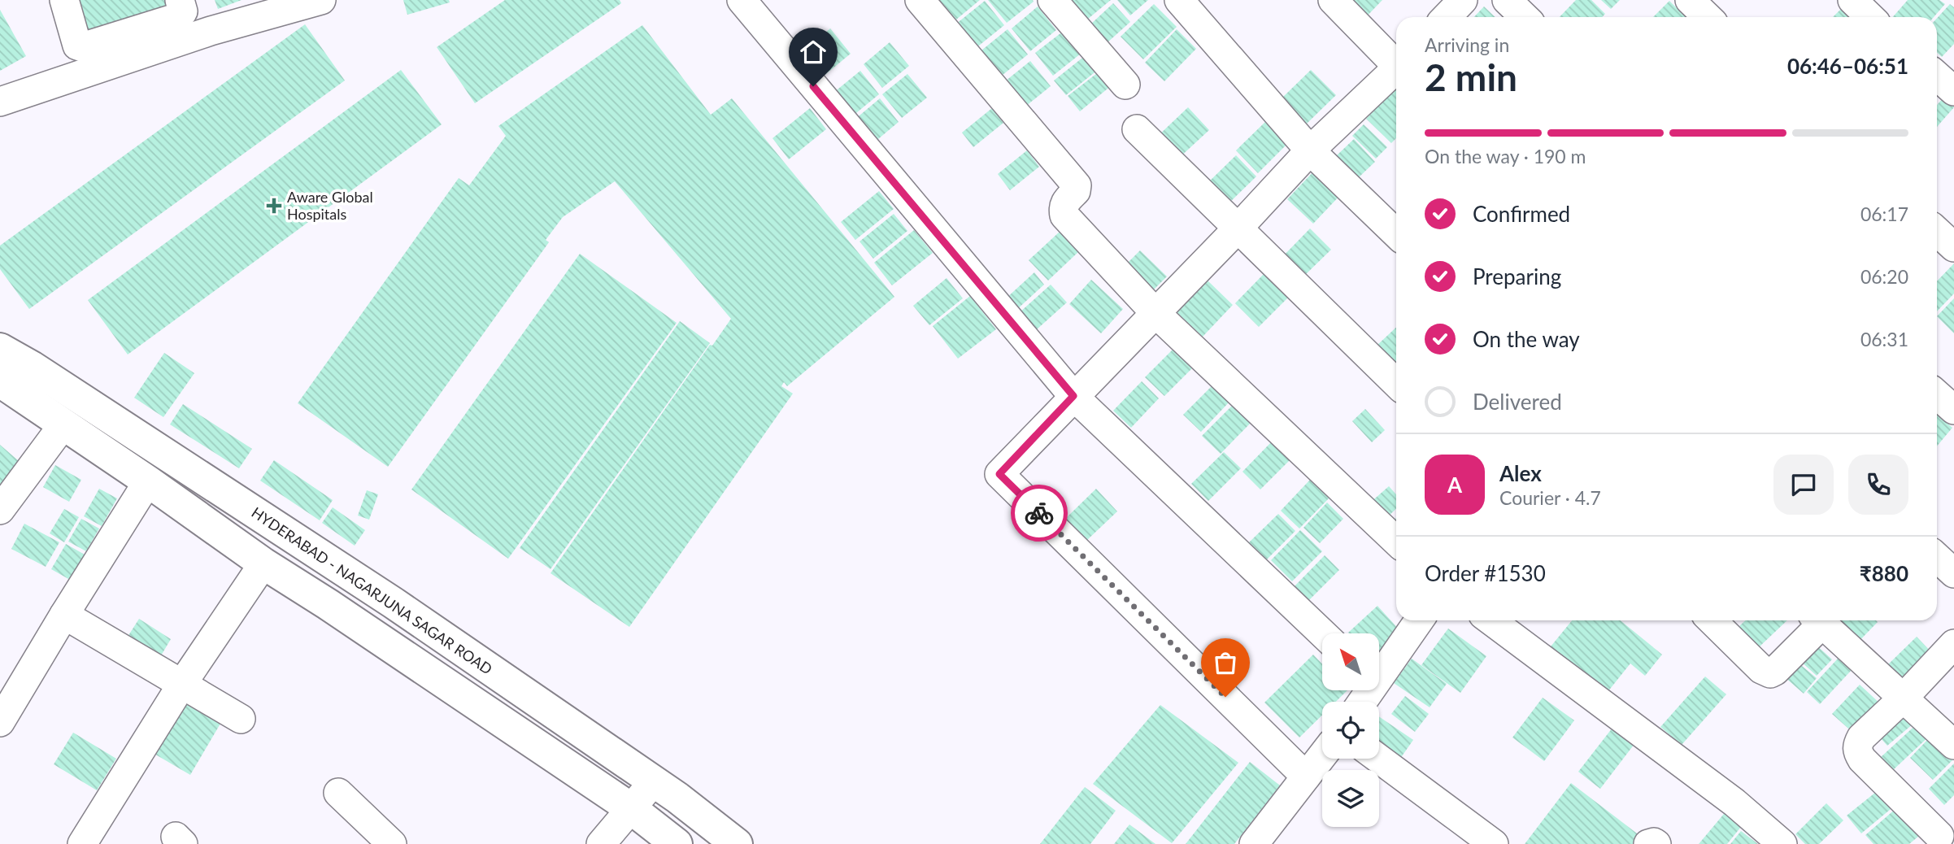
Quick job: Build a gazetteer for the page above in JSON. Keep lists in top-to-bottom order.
{
  "streets": {
    "main road": ["HYDERABAD - NAGARJUNA SAGAR ROAD"]
  },
  "places": {
    "health": ["Aware Global Hospitals"]
  },
  "north": "top left",
  "page": {
    "heading": ["2 min", "Arriving in", "06:46–06:51"],
    "panel": [
      "Alex",
      "Courier · 4.7",
      "Order #1530",
      "₹880"
    ],
    "bar": "On the way · 190 m",
    "list": [
      ["Confirmed", "06:17"],
      ["Preparing", "06:20"],
      ["On the way", "06:31"],
      "Delivered"
    ],
    "round": "A"
  }
}
